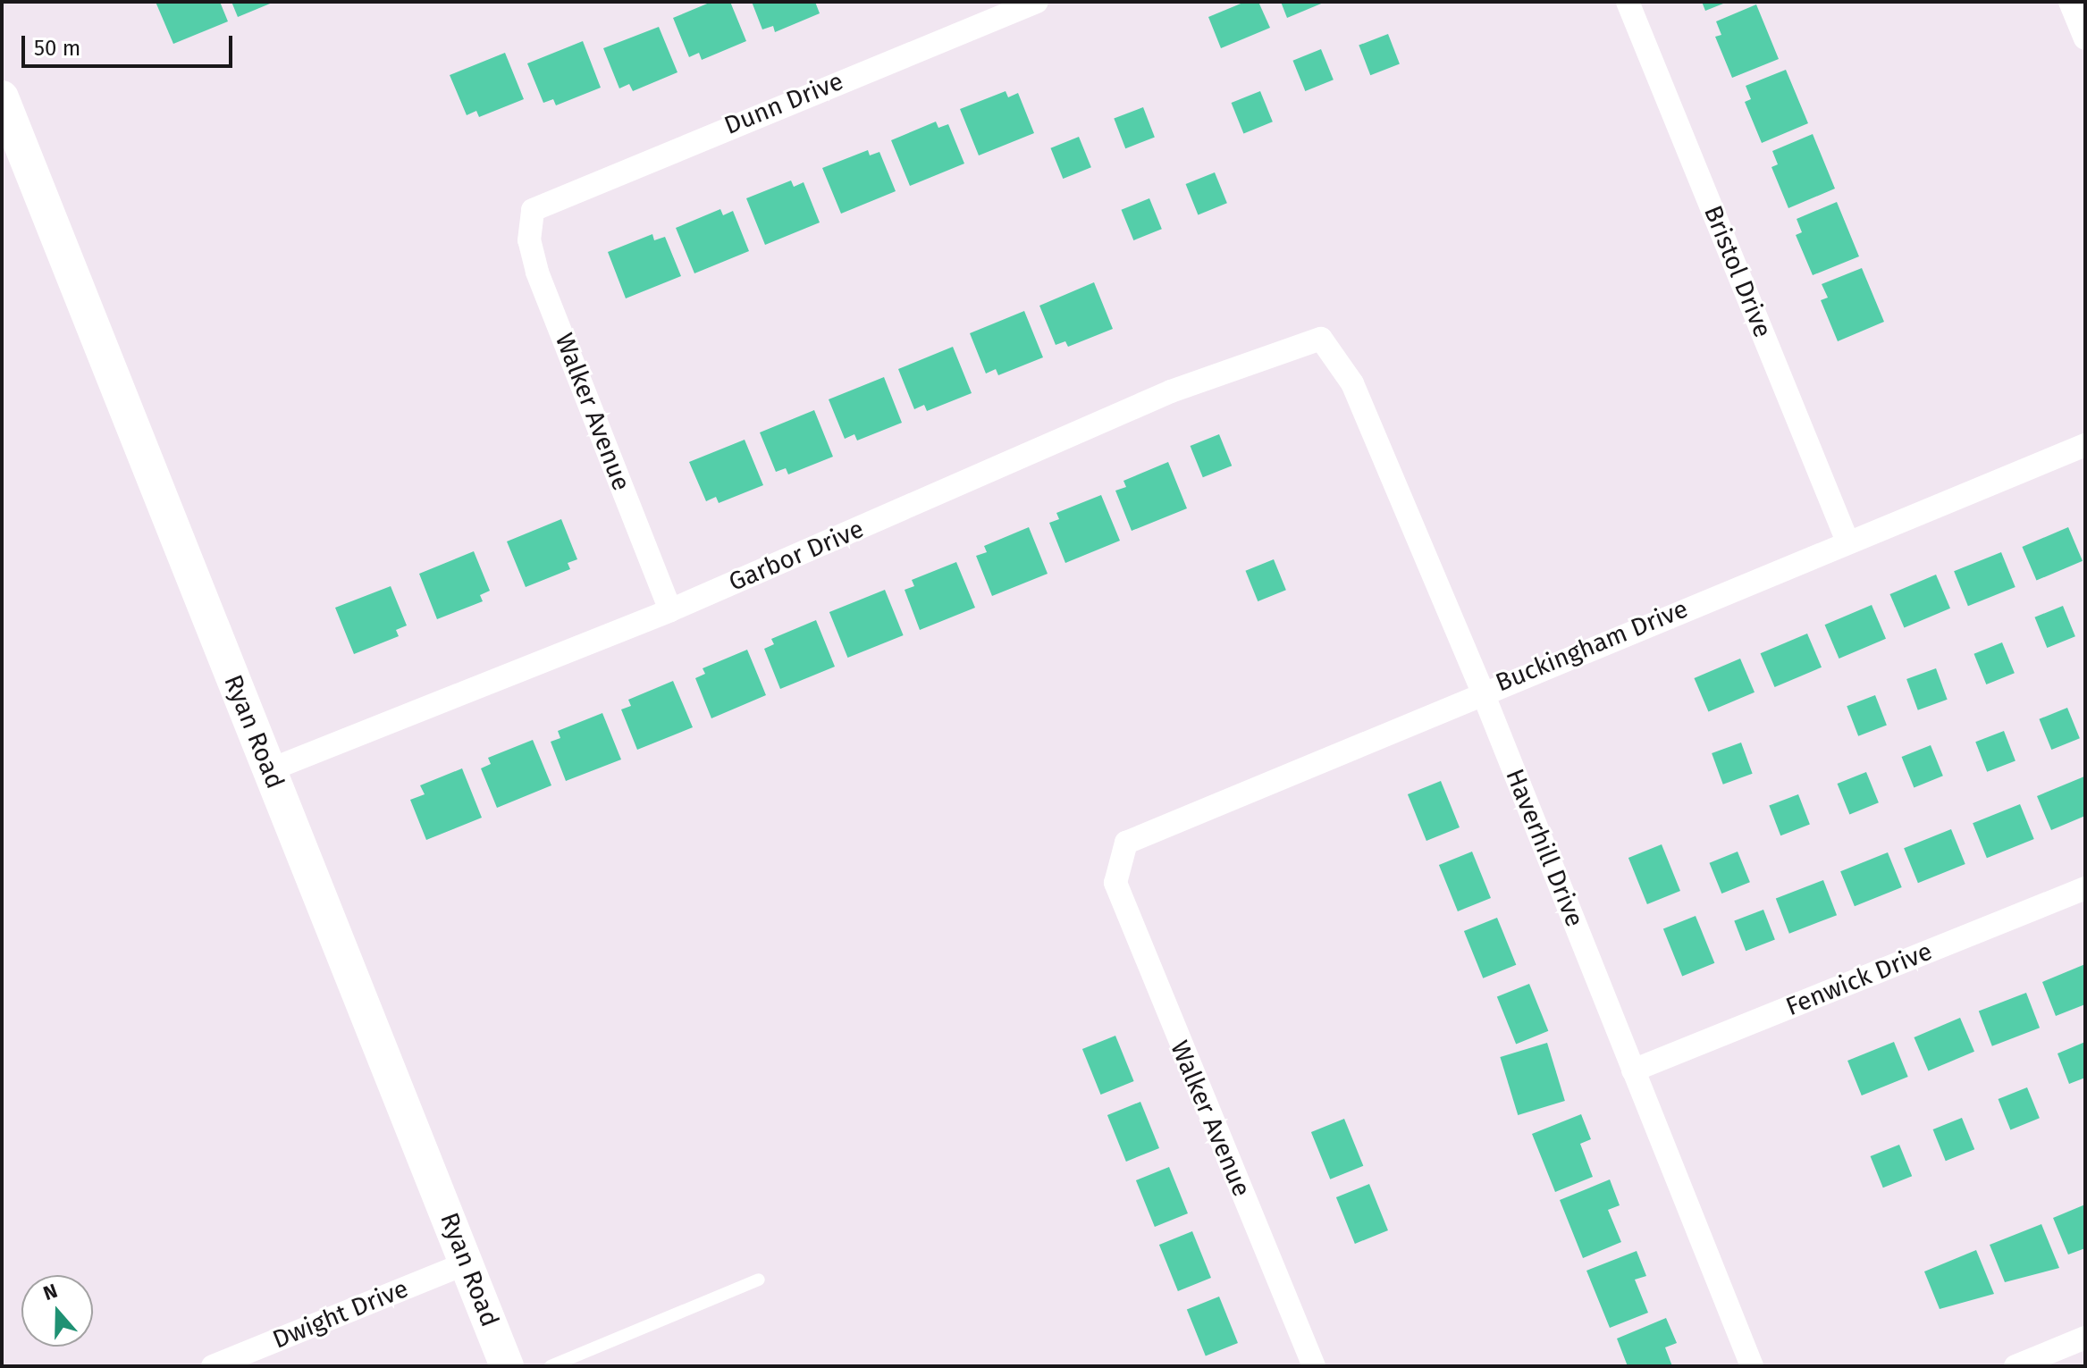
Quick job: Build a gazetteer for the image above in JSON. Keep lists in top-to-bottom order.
{
  "streets": {
    "main road": ["Ryan Road"],
    "street": [
      "Dunn Drive",
      "Bristol Drive",
      "Walker Avenue",
      "Garbor Drive",
      "Buckingham Drive",
      "Haverhill Drive",
      "Fenwick Drive",
      "Dwight Drive"
    ]
  },
  "crossings": [
    ["Dunn Drive", "Walker Avenue"],
    ["Bristol Drive", "Buckingham Drive"],
    ["Walker Avenue", "Garbor Drive"],
    ["Walker Avenue", "Buckingham Drive"],
    ["Garbor Drive", "Ryan Road"],
    ["Garbor Drive", "Haverhill Drive"],
    ["Buckingham Drive", "Haverhill Drive"],
    ["Ryan Road", "Dwight Drive"],
    ["Haverhill Drive", "Fenwick Drive"]
  ],
  "scale_bar": "50 m",
  "north": "top"
}
